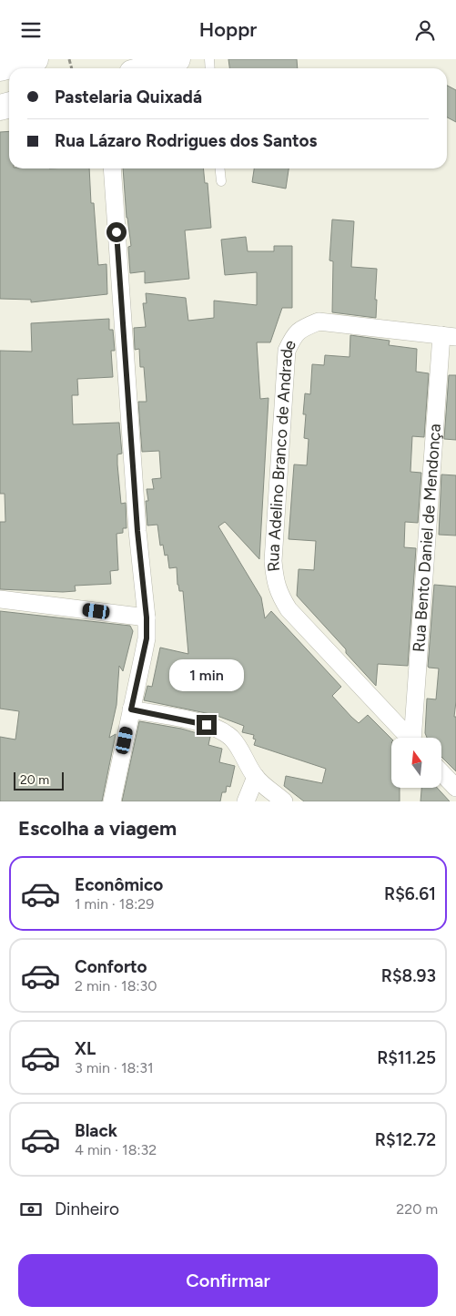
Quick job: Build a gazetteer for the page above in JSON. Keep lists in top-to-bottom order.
{
  "streets": {
    "street": ["Rua Adelino Branco de Andrade", "Rua Bento Daniel de Mendonça"]
  },
  "crossings": [
    ["Rua Adelino Branco de Andrade", "Rua Bento Daniel de Mendonça"]
  ],
  "scale_bar": "20 m",
  "north": "top",
  "page": {
    "header": "Hoppr",
    "banner": ["Pastelaria Quixadá", "Rua Lázaro Rodrigues dos Santos"],
    "bubble": "1 min",
    "scale": "20 m",
    "heading": "Escolha a viagem",
    "list": [
      {
        "name": "Econômico",
        "note": "1 min · 18:29",
        "value": "R$6.61"
      },
      {
        "name": "Conforto",
        "note": "2 min · 18:30",
        "value": "R$8.93"
      },
      {
        "name": "XL",
        "note": "3 min · 18:31",
        "value": "R$11.25"
      },
      {
        "name": "Black",
        "note": "4 min · 18:32",
        "value": "R$12.72"
      }
    ],
    "pay": ["Dinheiro", "220 m"],
    "buttons": "Confirmar"
  }
}
